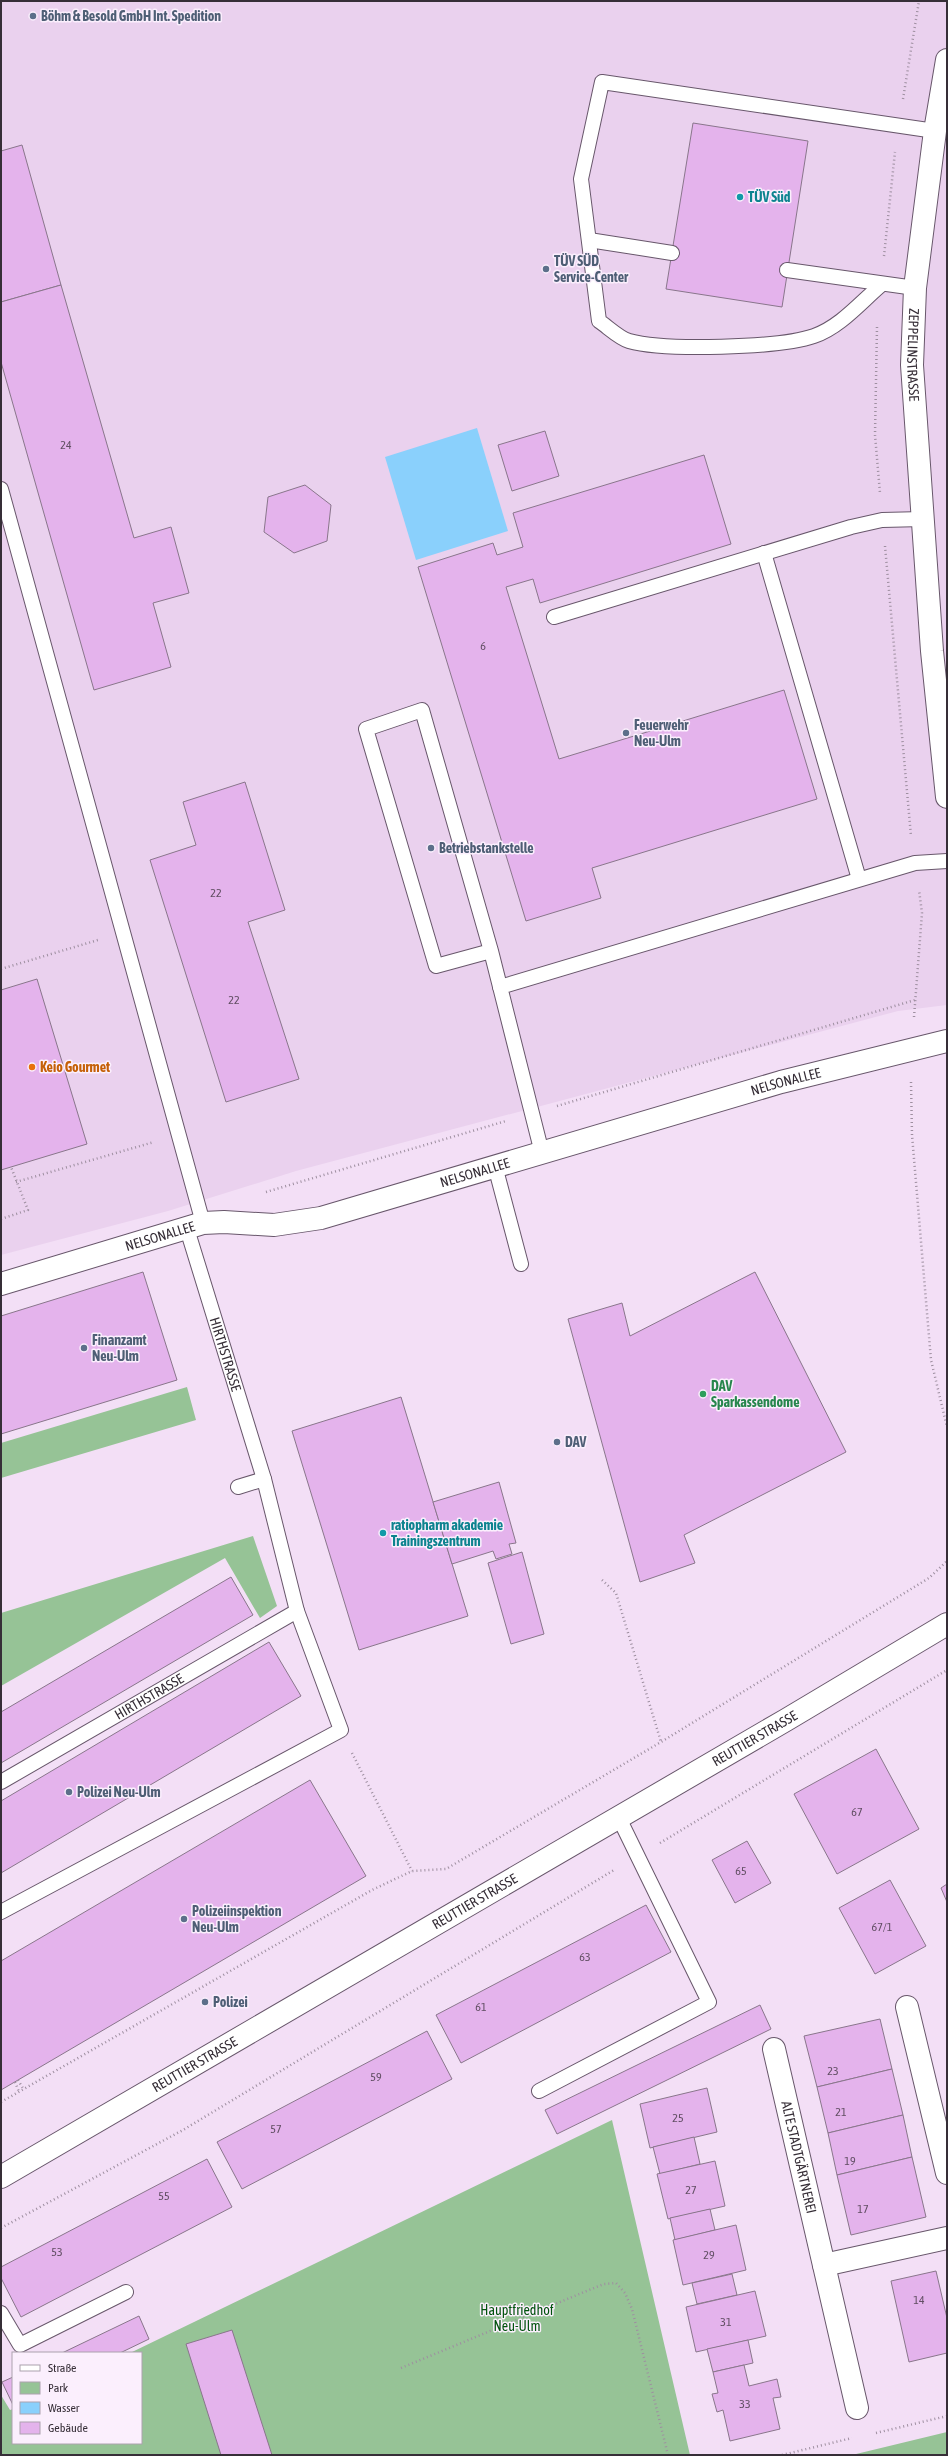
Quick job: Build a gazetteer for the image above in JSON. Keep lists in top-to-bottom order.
{
  "streets": {
    "street": [
      "ZEPPELINSTRASSE",
      "NELSONALLEE",
      "REUTTIER STRASSE",
      "ALTE STADTGÄRTNEREI"
    ],
    "lane": ["HIRTHSTRASSE"]
  },
  "crossings": [
    ["NELSONALLEE", "HIRTHSTRASSE"]
  ],
  "parks": ["Hauptfriedhof Neu-Ulm"],
  "places": [
    "Böhm & Besold GmbH Int. Spedition",
    "TÜV Süd",
    "TÜV SÜD Service-Center",
    "Feuerwehr Neu-Ulm",
    "Betriebstankstelle",
    "Keio Gourmet",
    "Finanzamt Neu-Ulm",
    "DAV Sparkassendome",
    "DAV",
    "ratiopharm akademie Trainingszentrum",
    "Polizei Neu-Ulm",
    "Polizeiinspektion Neu-Ulm",
    "Polizei"
  ],
  "house_numbers": [
    "24",
    "6",
    "22",
    "22",
    "67",
    "65",
    "67/1",
    "63",
    "61",
    "23",
    "59",
    "21",
    "25",
    "57",
    "19",
    "27",
    "55",
    "17",
    "53",
    "29",
    "14",
    "31",
    "33"
  ],
  "legend": [
    "Straße",
    "Park",
    "Wasser",
    "Gebäude"
  ]
}
